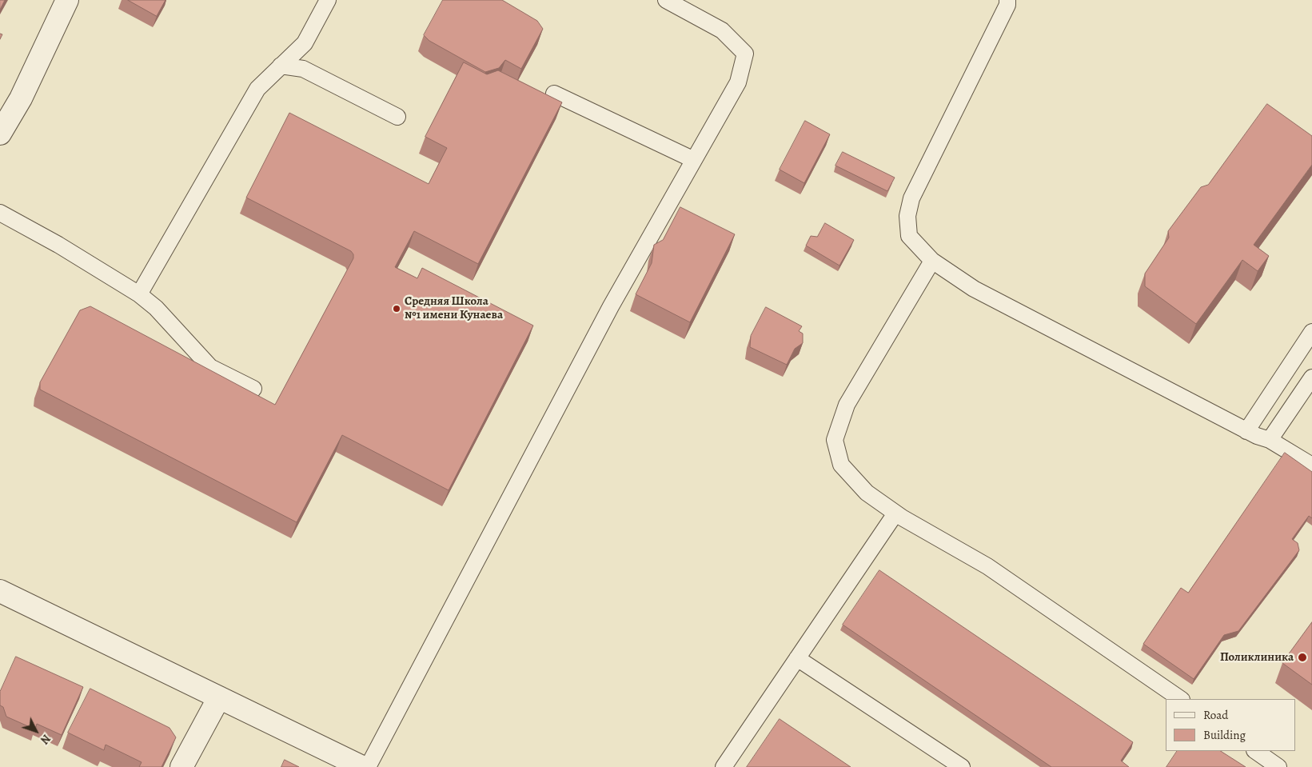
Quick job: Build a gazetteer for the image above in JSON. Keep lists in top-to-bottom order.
{
  "places": ["Средняя Школа №1 имени Кунаева", "Поликлиника"],
  "legend": ["Road", "Building"],
  "north": "bottom right"
}
